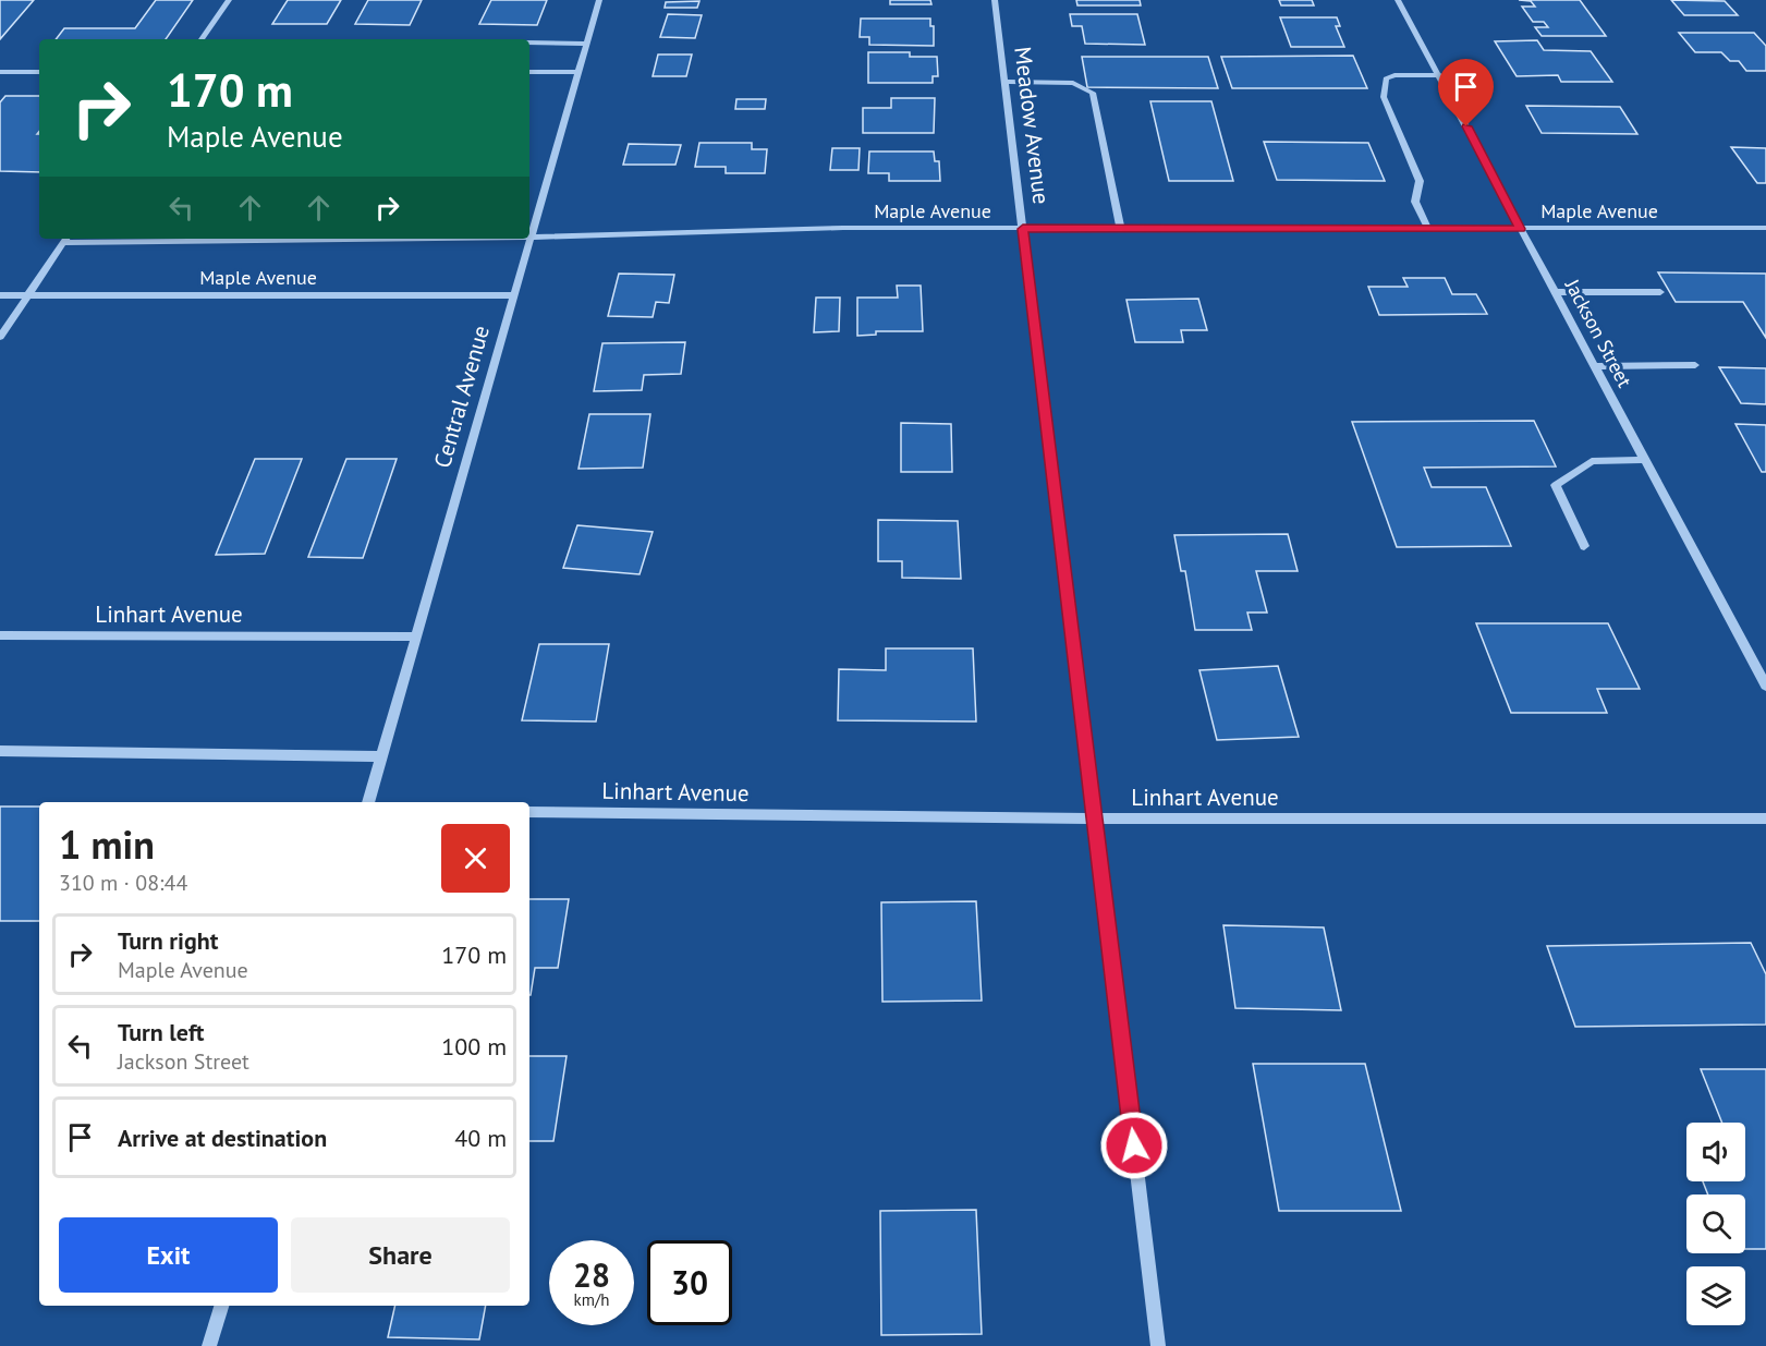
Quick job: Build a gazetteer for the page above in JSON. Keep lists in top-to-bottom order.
{
  "streets": {
    "street": [
      "Meadow Avenue",
      "Maple Avenue",
      "Jackson Street",
      "Central Avenue",
      "Linhart Avenue"
    ]
  },
  "crossings": [
    ["Meadow Avenue", "Maple Avenue"],
    ["Meadow Avenue", "Linhart Avenue"],
    ["Maple Avenue", "Jackson Street"],
    ["Maple Avenue", "Central Avenue"],
    ["Central Avenue", "Linhart Avenue"]
  ],
  "page": {
    "turn": ["170 m", "Maple Avenue"],
    "heading": ["1 min", "310 m · 08:44"],
    "list": [
      {
        "name": "Turn right",
        "note": "Maple Avenue",
        "value": "170 m"
      },
      {
        "name": "Turn left",
        "note": "Jackson Street",
        "value": "100 m"
      },
      {
        "name": "Arrive at destination",
        "value": "40 m"
      }
    ],
    "buttons": ["Exit", "Share"],
    "speed": "28 km/h",
    "limit": "30"
  }
}
